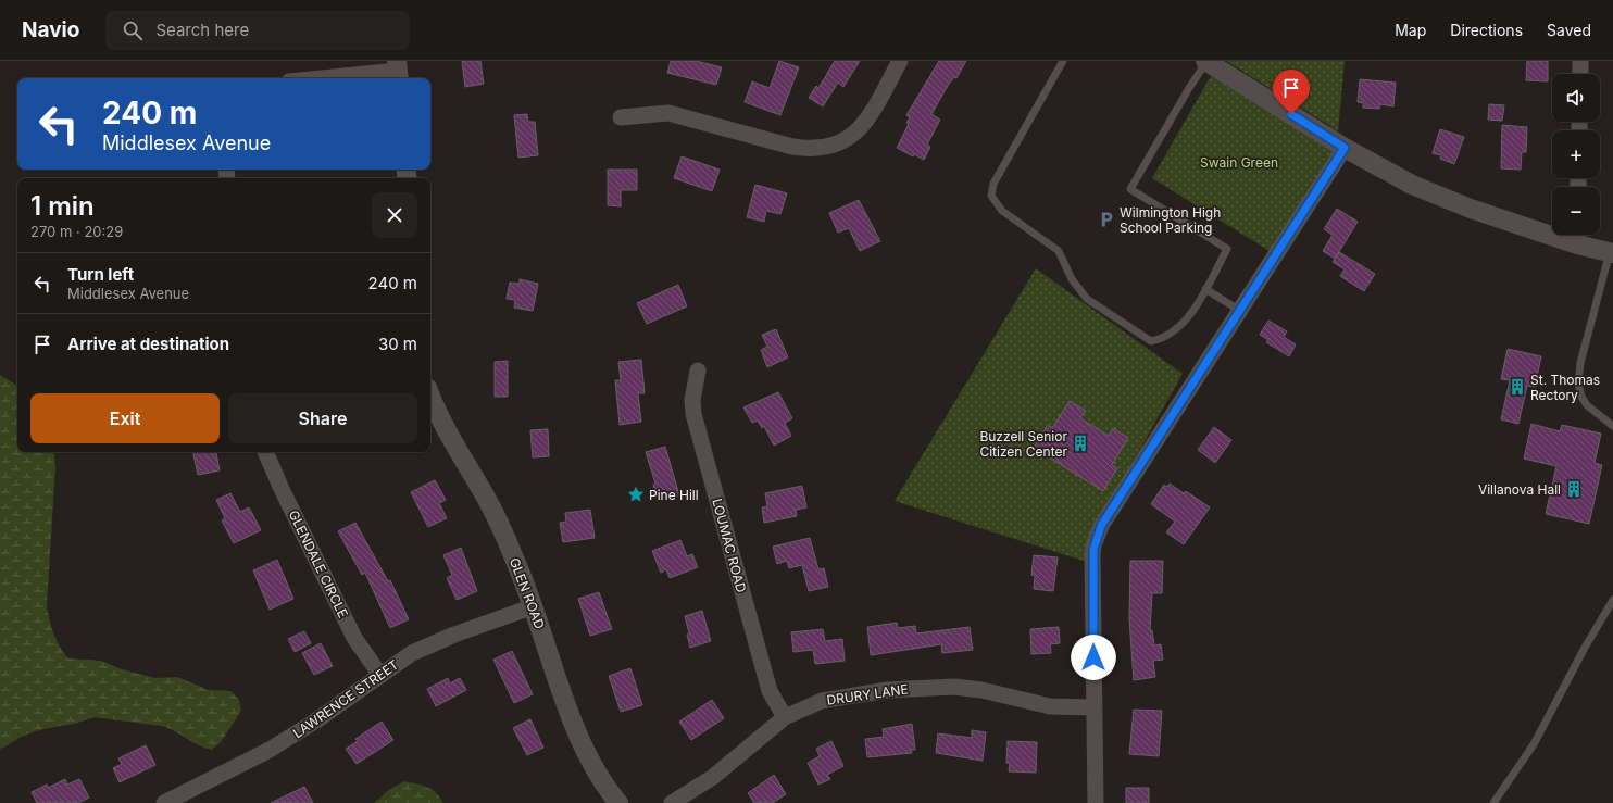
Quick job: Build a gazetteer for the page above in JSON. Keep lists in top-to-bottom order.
{
  "streets": {
    "street": [
      "LOUMAC ROAD",
      "GLENDALE CIRCLE",
      "GLEN ROAD",
      "DRURY LANE",
      "LAWRENCE STREET"
    ]
  },
  "crossings": [
    ["LOUMAC ROAD", "DRURY LANE"],
    ["GLENDALE CIRCLE", "LAWRENCE STREET"],
    ["GLEN ROAD", "LAWRENCE STREET"]
  ],
  "parks": ["Swain Green"],
  "places": {
    "parking": ["Wilmington High School Parking"],
    "building": ["St. Thomas Rectory", "Buzzell Senior Citizen Center", "Villanova Hall"],
    "place": ["Pine Hill"]
  },
  "page": {
    "header": "Navio",
    "search": "Search here",
    "nav": ["Map", "Directions", "Saved"],
    "map_buttons": ["+", "−"],
    "turn": ["240 m", "Middlesex Avenue"],
    "heading": ["1 min", "270 m · 20:29"],
    "list": [
      {
        "name": "Turn left",
        "note": "Middlesex Avenue",
        "value": "240 m"
      },
      {
        "name": "Arrive at destination",
        "value": "30 m"
      }
    ],
    "buttons": ["Exit", "Share"]
  }
}
